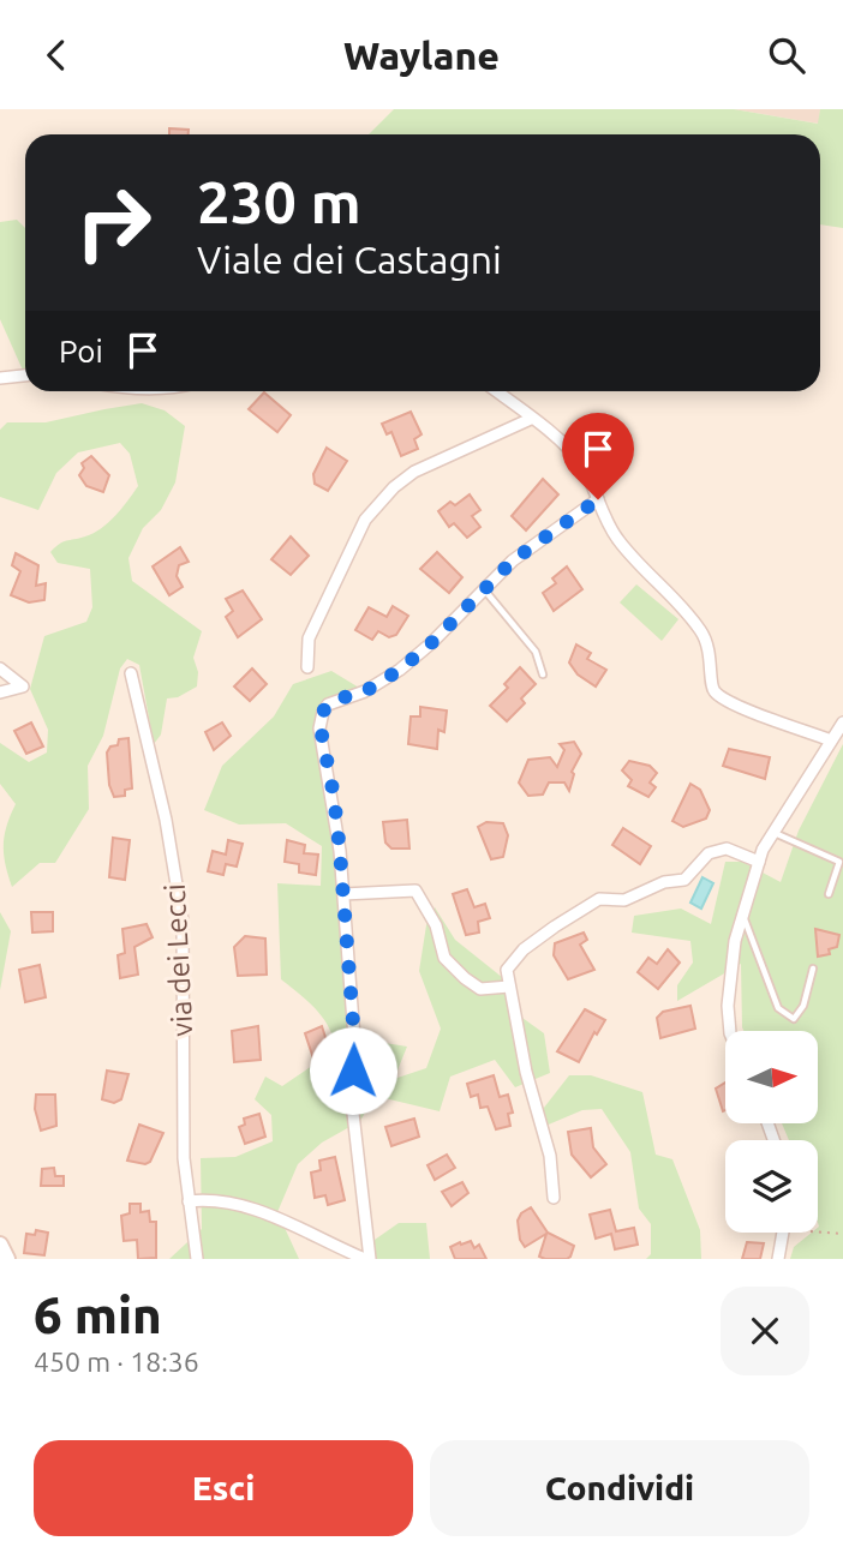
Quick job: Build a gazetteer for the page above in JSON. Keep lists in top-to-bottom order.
{
  "streets": {
    "street": ["via dei Lecci"]
  },
  "north": "right",
  "page": {
    "header": "Waylane",
    "turn": ["230 m", "Viale dei Castagni"],
    "then": "Poi",
    "heading": ["6 min", "450 m · 18:36"],
    "buttons": ["Esci", "Condividi"]
  }
}
